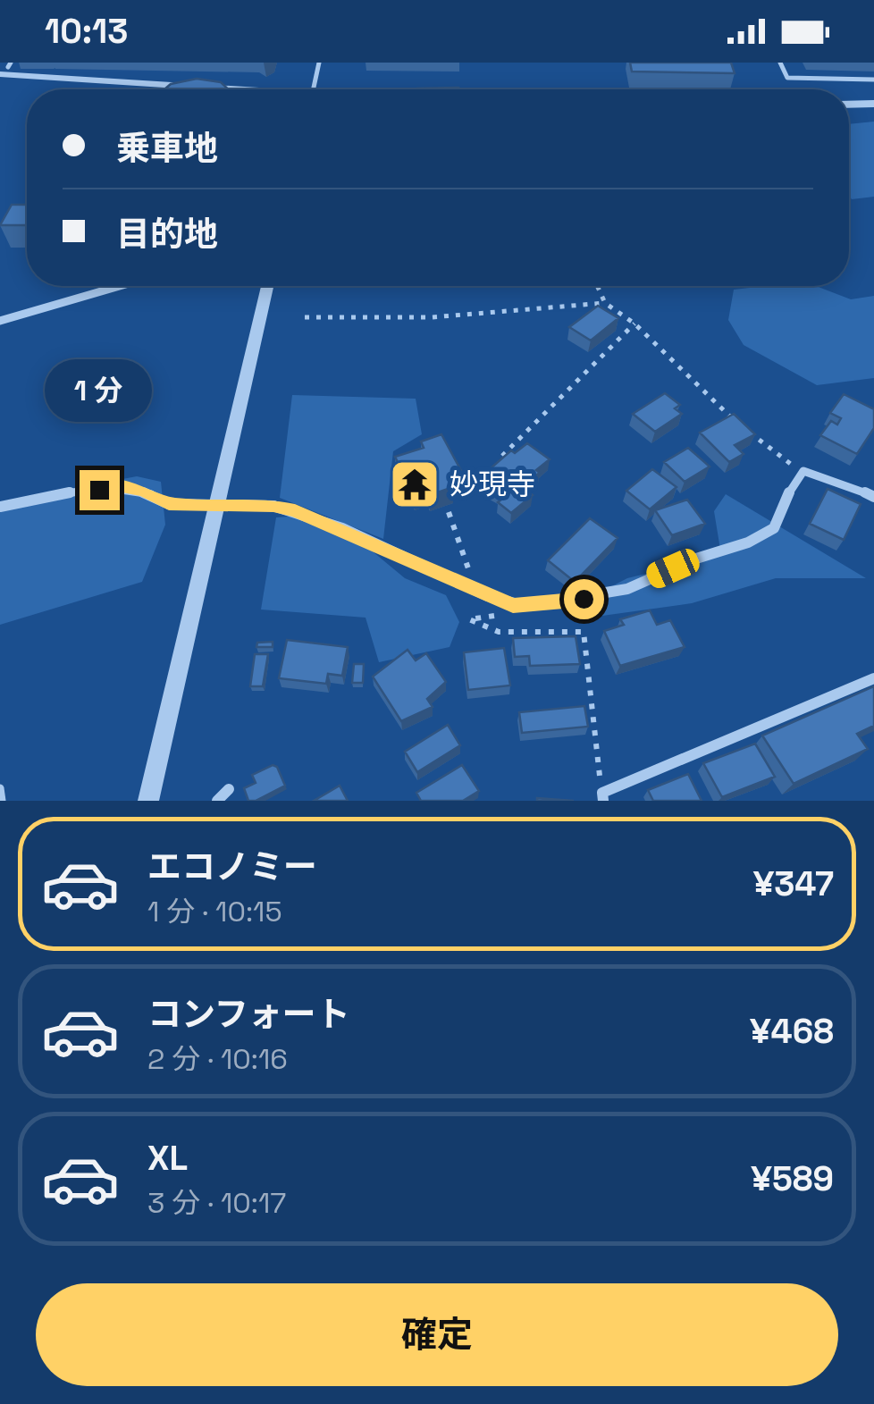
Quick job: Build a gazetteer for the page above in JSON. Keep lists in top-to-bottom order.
{
  "places": {
    "temple": ["妙現寺"]
  },
  "page": {
    "status": "10:13",
    "banner": ["乗車地", "目的地"],
    "bubble": "1 分",
    "list": [
      {
        "name": "エコノミー",
        "note": "1 分 · 10:15",
        "value": "¥347"
      },
      {
        "name": "コンフォート",
        "note": "2 分 · 10:16",
        "value": "¥468"
      },
      {
        "name": "XL",
        "note": "3 分 · 10:17",
        "value": "¥589"
      }
    ],
    "buttons": "確定"
  }
}
